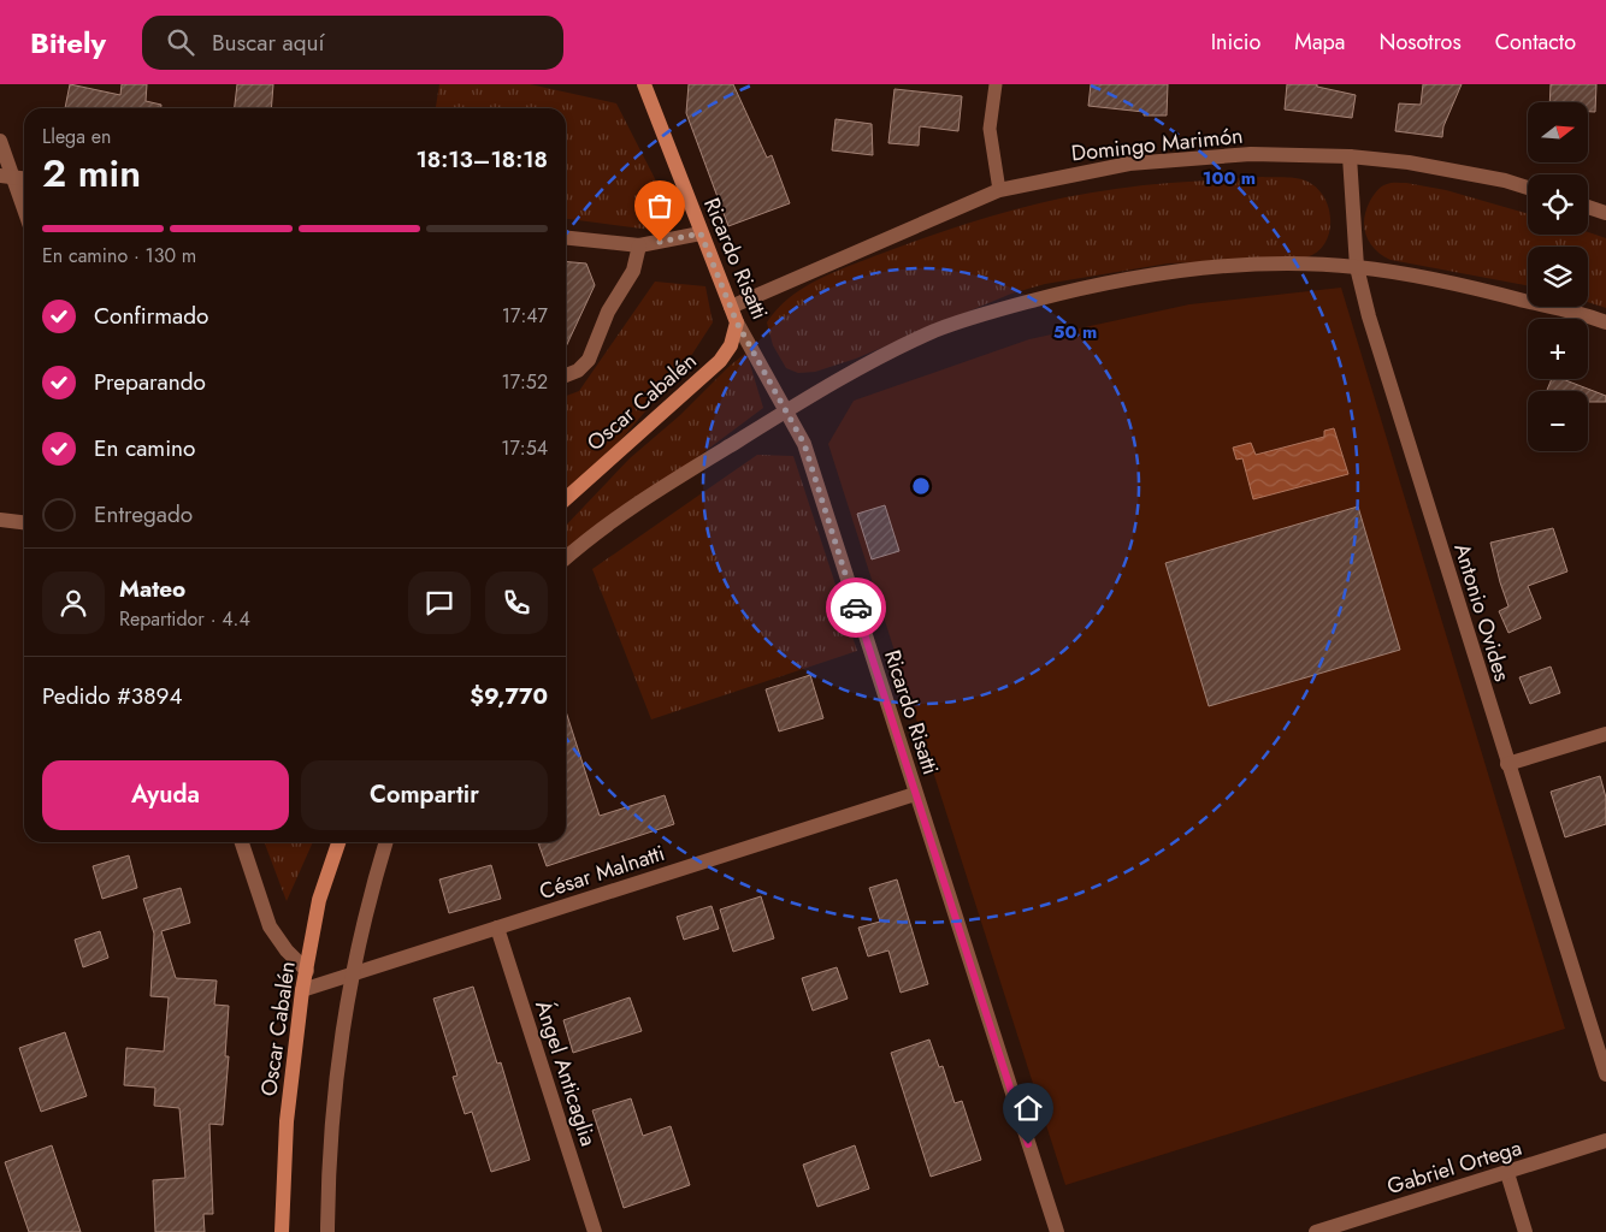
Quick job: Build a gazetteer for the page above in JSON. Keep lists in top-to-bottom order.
{
  "streets": {
    "main road": ["Ricardo Risatti", "Oscar Cabalén"],
    "street": [
      "Domingo Marimón",
      "Antonio Ovides",
      "César Malnatti",
      "Ángel Anticaglia",
      "Gabriel Ortega"
    ]
  },
  "crossings": [
    ["Domingo Marimón", "Ricardo Risatti"],
    ["Domingo Marimón", "Antonio Ovides"],
    ["Ricardo Risatti", "Oscar Cabalén"],
    ["Ricardo Risatti", "César Malnatti"],
    ["Oscar Cabalén", "César Malnatti"],
    ["César Malnatti", "Ángel Anticaglia"]
  ],
  "north": "right",
  "page": {
    "header": "Bitely",
    "search": "Buscar aquí",
    "nav": [
      "Inicio",
      "Mapa",
      "Nosotros",
      "Contacto"
    ],
    "map_buttons": ["+", "−"],
    "heading": ["2 min", "Llega en", "18:13–18:18"],
    "panel": [
      "Mateo",
      "Repartidor · 4.4",
      "Pedido #3894",
      "$9,770"
    ],
    "bar": "En camino · 130 m",
    "list": [
      ["Confirmado", "17:47"],
      ["Preparando", "17:52"],
      ["En camino", "17:54"],
      "Entregado"
    ],
    "buttons": ["Ayuda", "Compartir"]
  },
  "rings": ["100 m", "50 m"]
}
